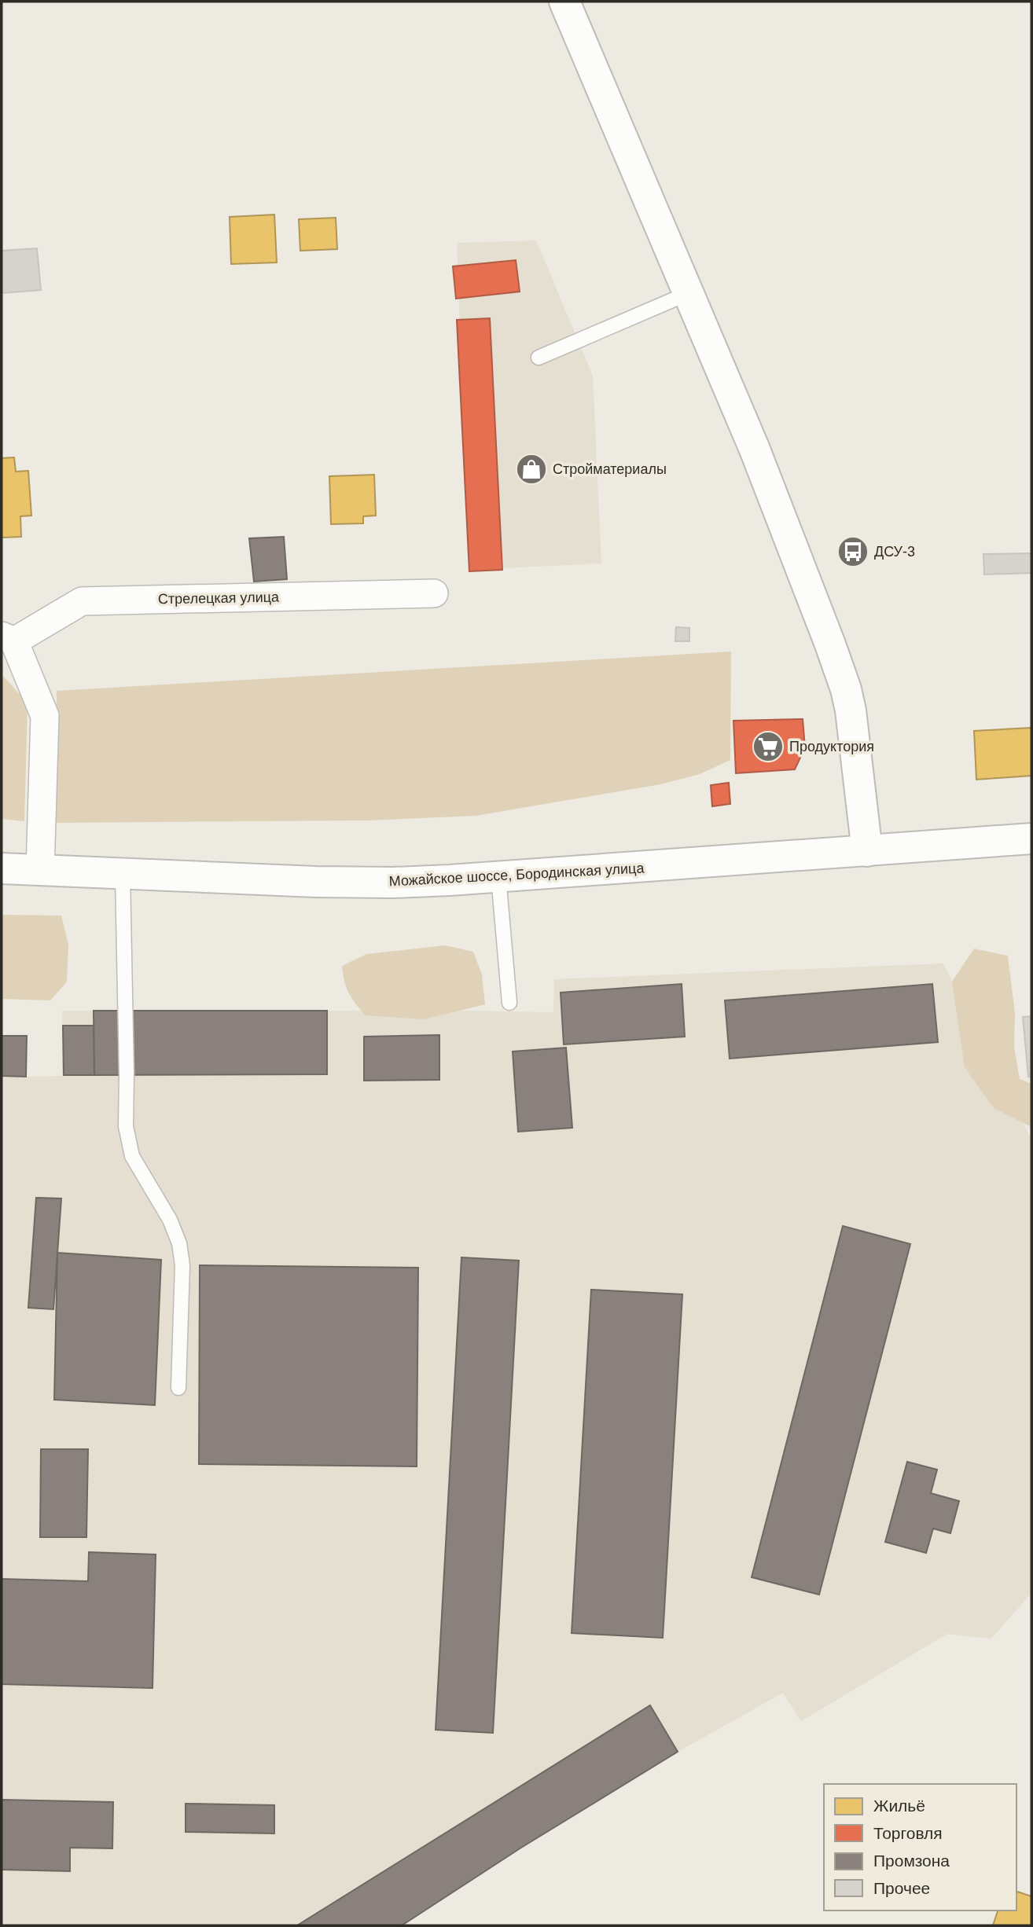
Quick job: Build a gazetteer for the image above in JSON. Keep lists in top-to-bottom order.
{
  "streets": {
    "main road": ["Можайское шоссе, Бородинская улица"],
    "street": ["Стрелецкая улица"]
  },
  "crossings": [
    ["Стрелецкая улица", "Можайское шоссе, Бородинская улица"]
  ],
  "places": {
    "shop": ["Стройматериалы"],
    "bus stop": ["ДСУ-3"],
    "supermarket": ["Продуктория"]
  },
  "legend": [
    "Жильё",
    "Торговля",
    "Промзона",
    "Прочее"
  ]
}
